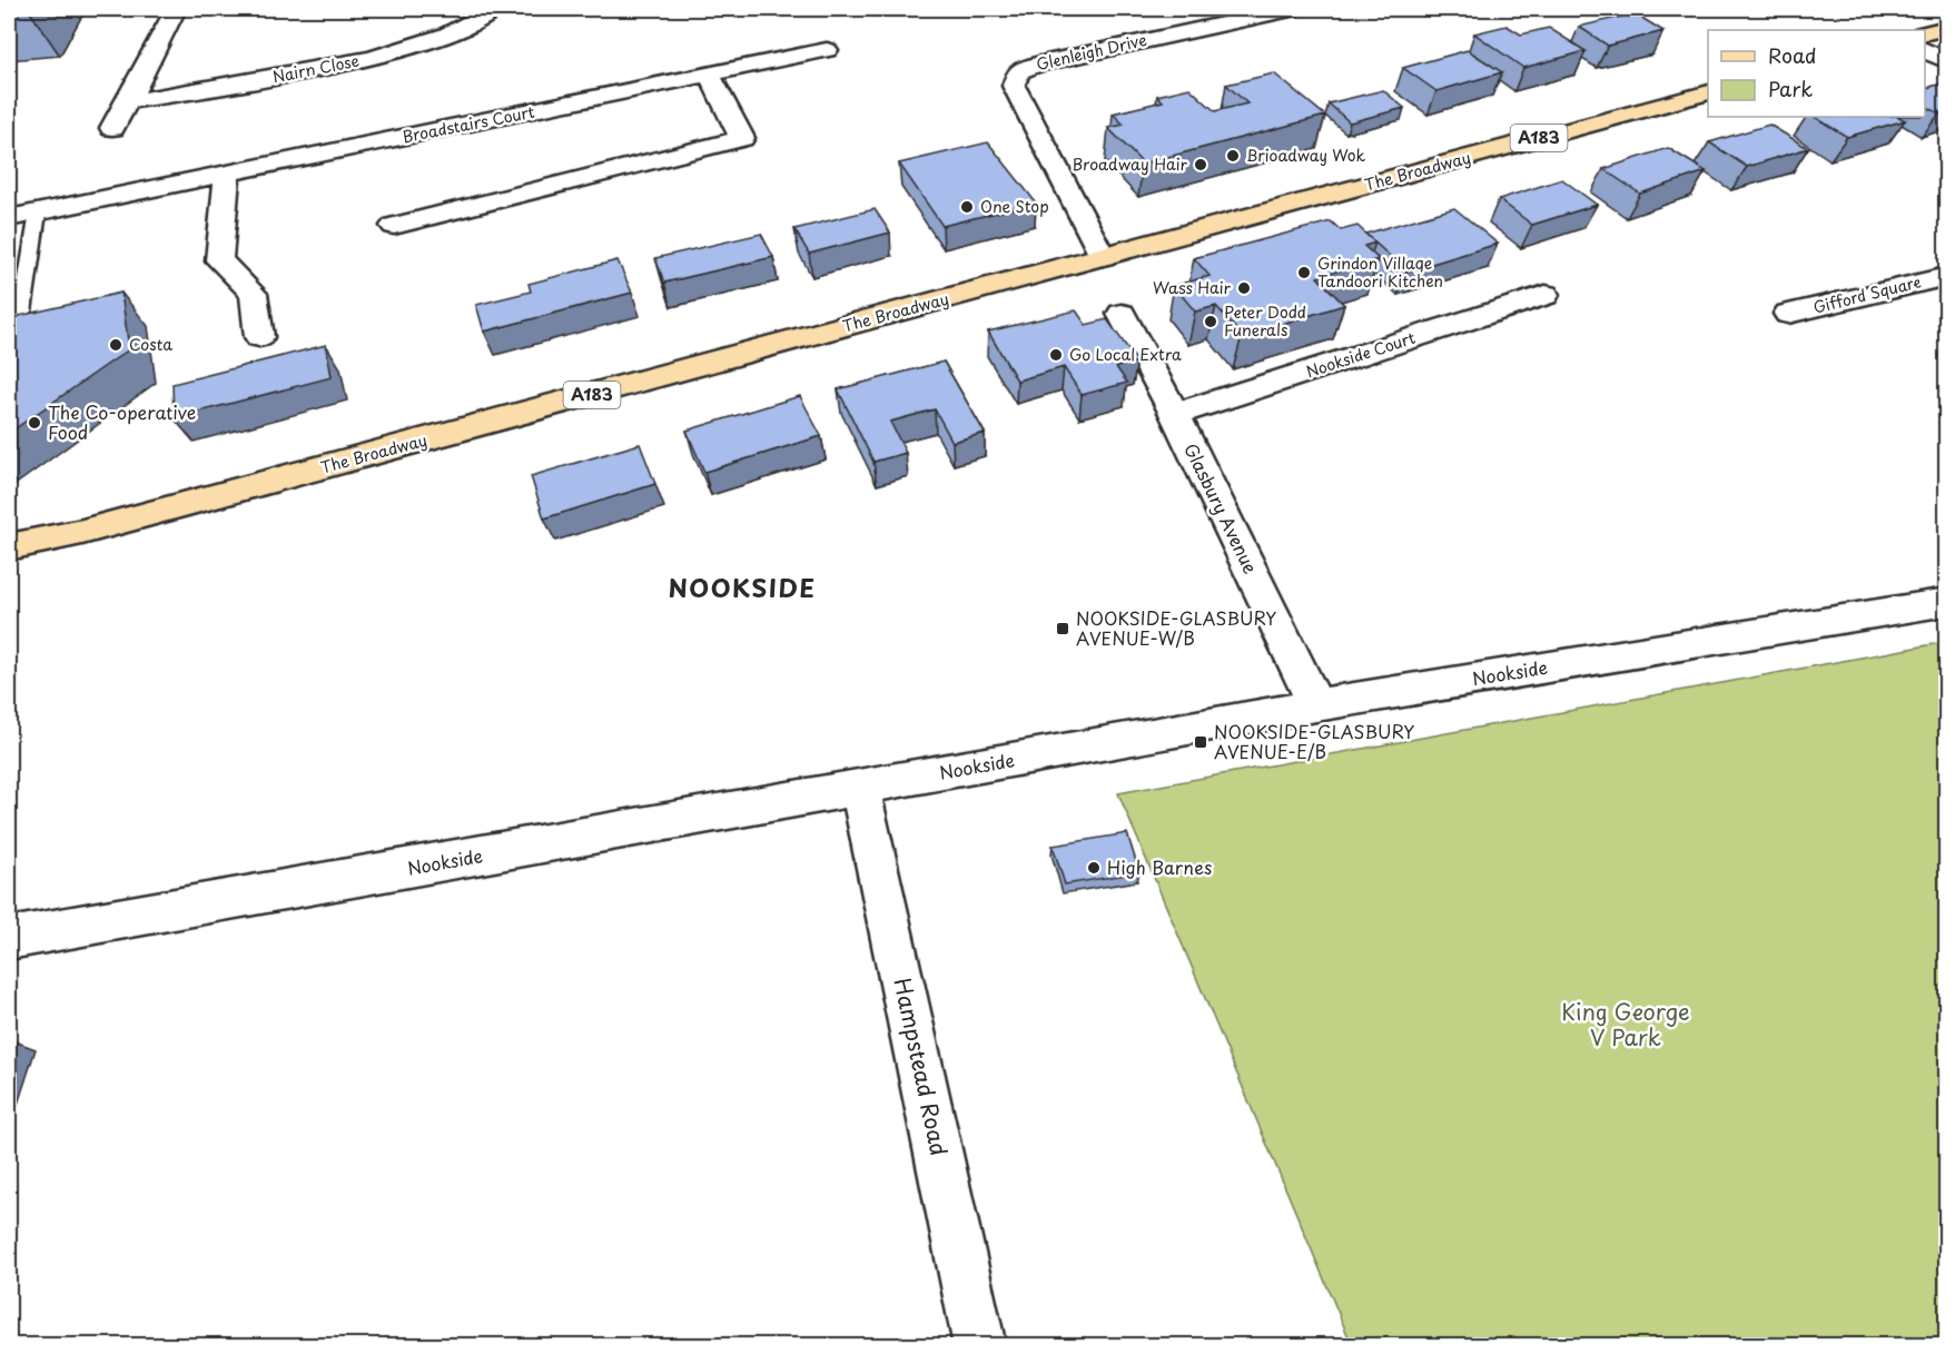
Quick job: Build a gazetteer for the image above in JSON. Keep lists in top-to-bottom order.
{
  "streets": {
    "main road": ["A183", "The Broadway"],
    "street": [
      "Glenleigh Drive",
      "Nairn Close",
      "Broadstairs Court",
      "Gifford Square",
      "Nookside Court",
      "Glasbury Avenue",
      "Nookside",
      "Hampstead Road"
    ]
  },
  "crossings": [
    ["Glenleigh Drive", "The Broadway"],
    ["Nookside Court", "Glasbury Avenue"],
    ["Glasbury Avenue", "Nookside"],
    ["Nookside", "Hampstead Road"]
  ],
  "districts": ["NOOKSIDE"],
  "parks": ["King George V Park"],
  "places": {
    "other": [
      "Brioadway Wok",
      "Broadway Hair",
      "One Stop",
      "Grindon Village Tandoori Kitchen",
      "Wass Hair",
      "Peter Dodd Funerals",
      "Costa",
      "Go Local Extra",
      "The Co-operative Food",
      "High Barnes"
    ],
    "transit": ["NOOKSIDE-GLASBURY AVENUE-W/B", "NOOKSIDE-GLASBURY AVENUE-E/B"]
  },
  "legend": ["Road", "Park"]
}
